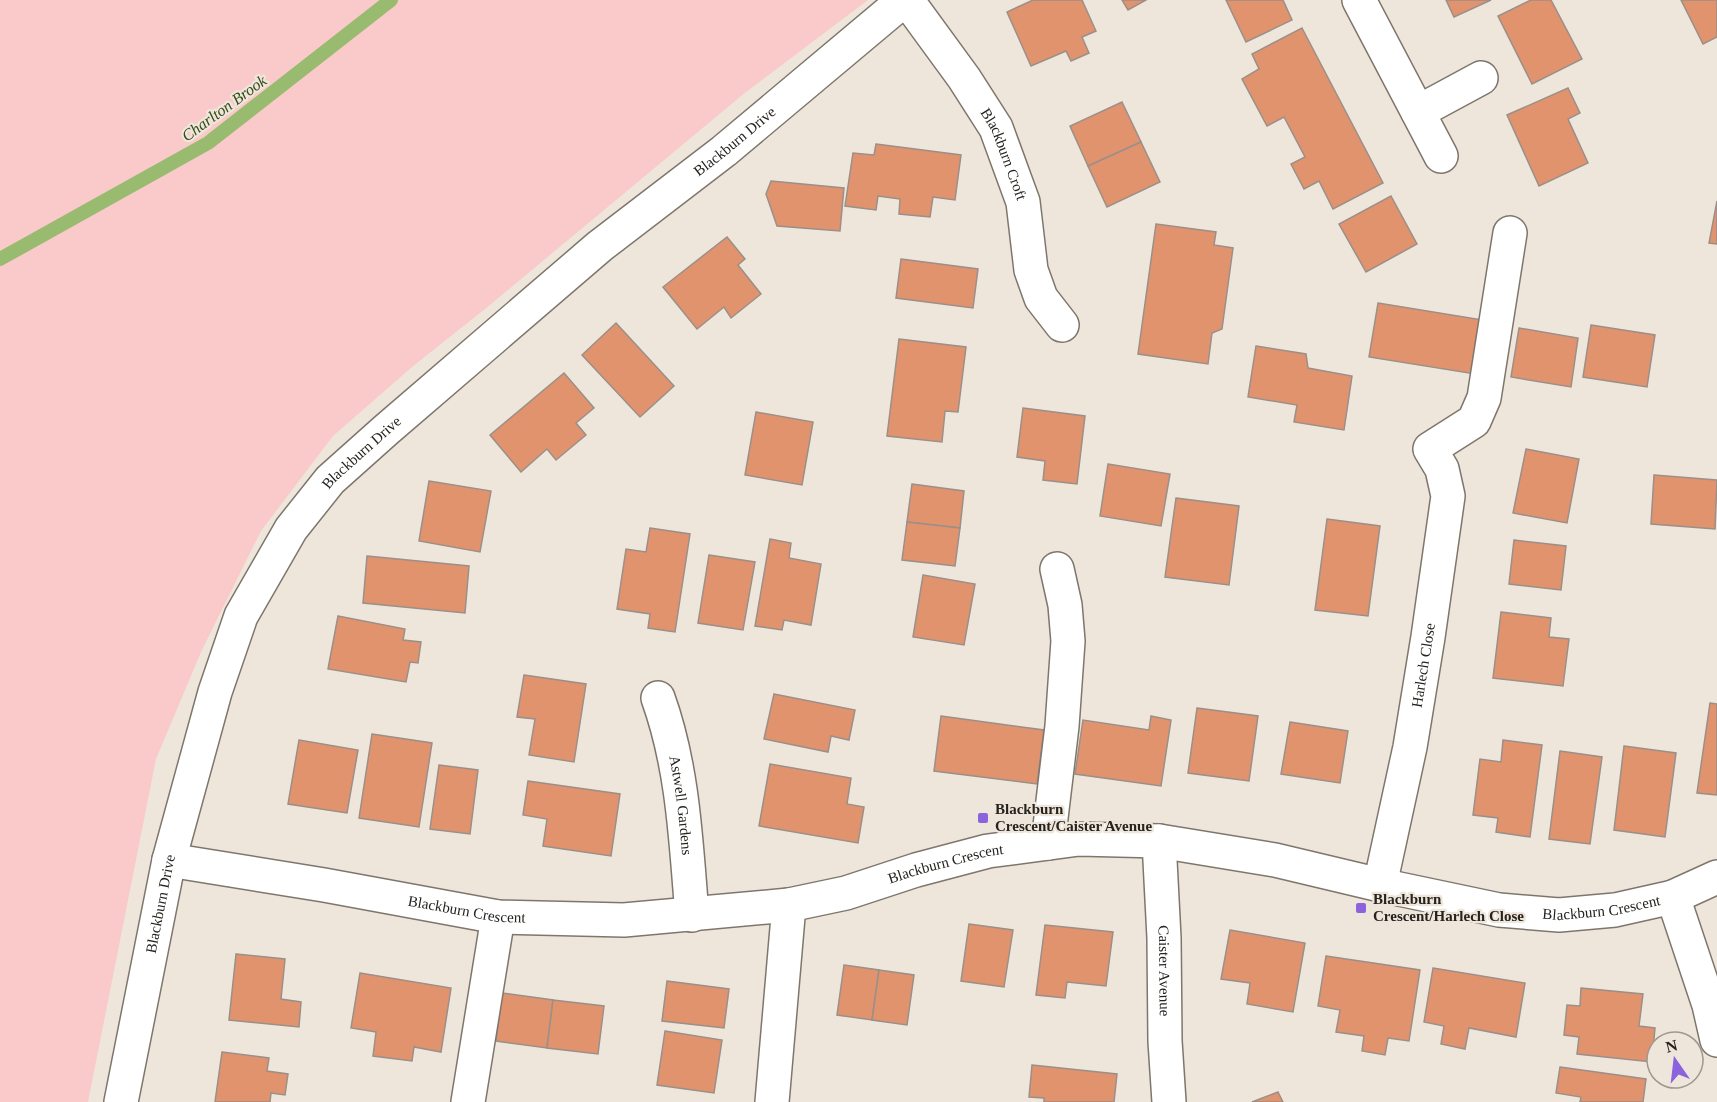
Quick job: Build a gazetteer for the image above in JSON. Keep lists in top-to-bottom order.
{
  "streets": {
    "street": [
      "Blackburn Drive",
      "Blackburn Croft",
      "Harlech Close",
      "Astwell Gardens",
      "Blackburn Crescent",
      "Caister Avenue"
    ]
  },
  "crossings": [
    ["Blackburn Drive", "Blackburn Croft"],
    ["Blackburn Drive", "Blackburn Crescent"],
    ["Harlech Close", "Blackburn Crescent"],
    ["Astwell Gardens", "Blackburn Crescent"],
    ["Blackburn Crescent", "Caister Avenue"]
  ],
  "water": ["Charlton Brook"],
  "places": {
    "transit": ["Blackburn Crescent/Caister Avenue", "Blackburn Crescent/Harlech Close"]
  },
  "north": "top"
}
